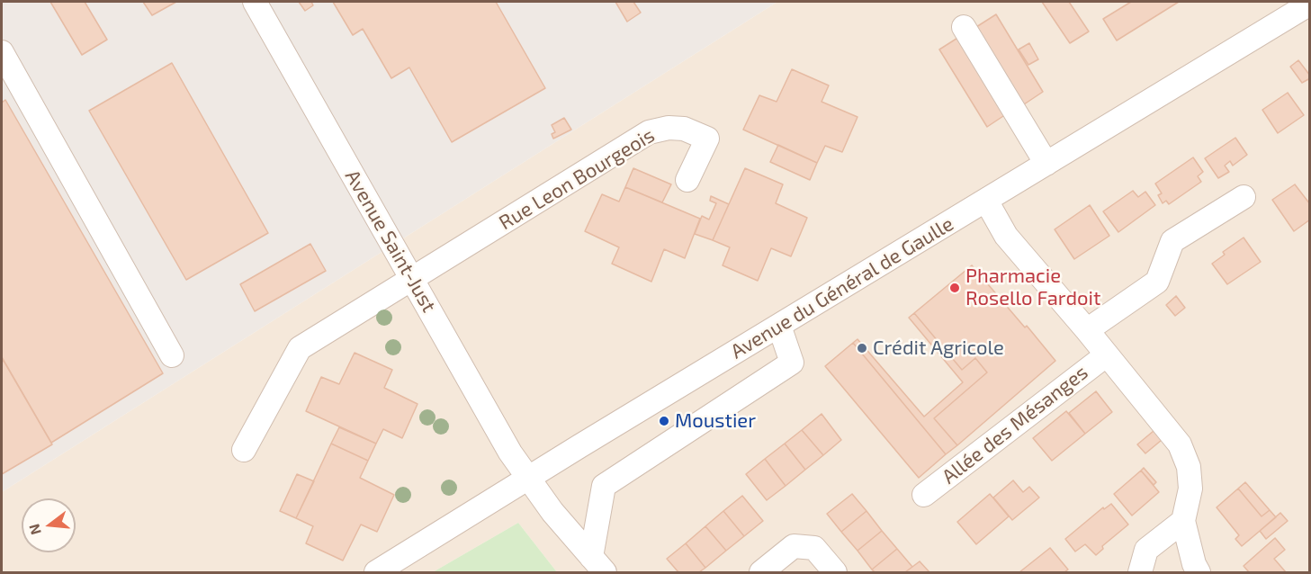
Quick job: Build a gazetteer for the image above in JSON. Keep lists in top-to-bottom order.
{
  "streets": {
    "street": [
      "Rue Leon Bourgeois",
      "Avenue Saint-Just",
      "Avenue du Général de Gaulle",
      "Allée des Mésanges"
    ]
  },
  "crossings": [
    ["Rue Leon Bourgeois", "Avenue Saint-Just"],
    ["Avenue Saint-Just", "Avenue du Général de Gaulle"]
  ],
  "places": ["Pharmacie Rosello Fardoit", "Crédit Agricole", "Moustier"],
  "north": "left"
}
